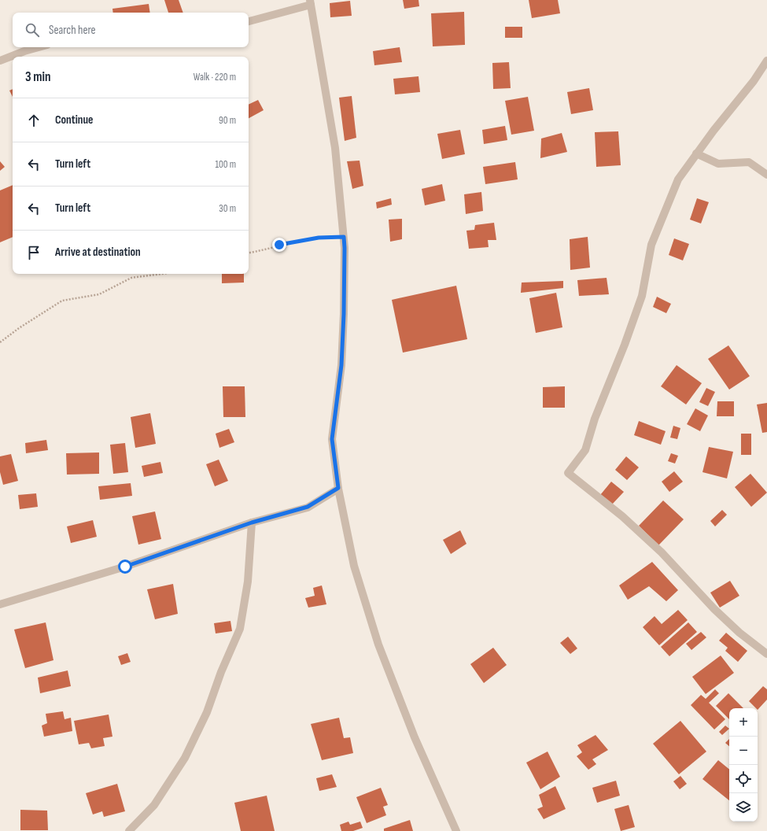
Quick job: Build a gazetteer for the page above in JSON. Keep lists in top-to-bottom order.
{
  "page": {
    "search": "Search here",
    "heading": ["3 min", "Walk · 220 m"],
    "list": [
      ["Continue", "90 m"],
      ["Turn left", "100 m"],
      ["Turn left", "30 m"],
      "Arrive at destination"
    ],
    "map_buttons": ["+", "−"]
  }
}
